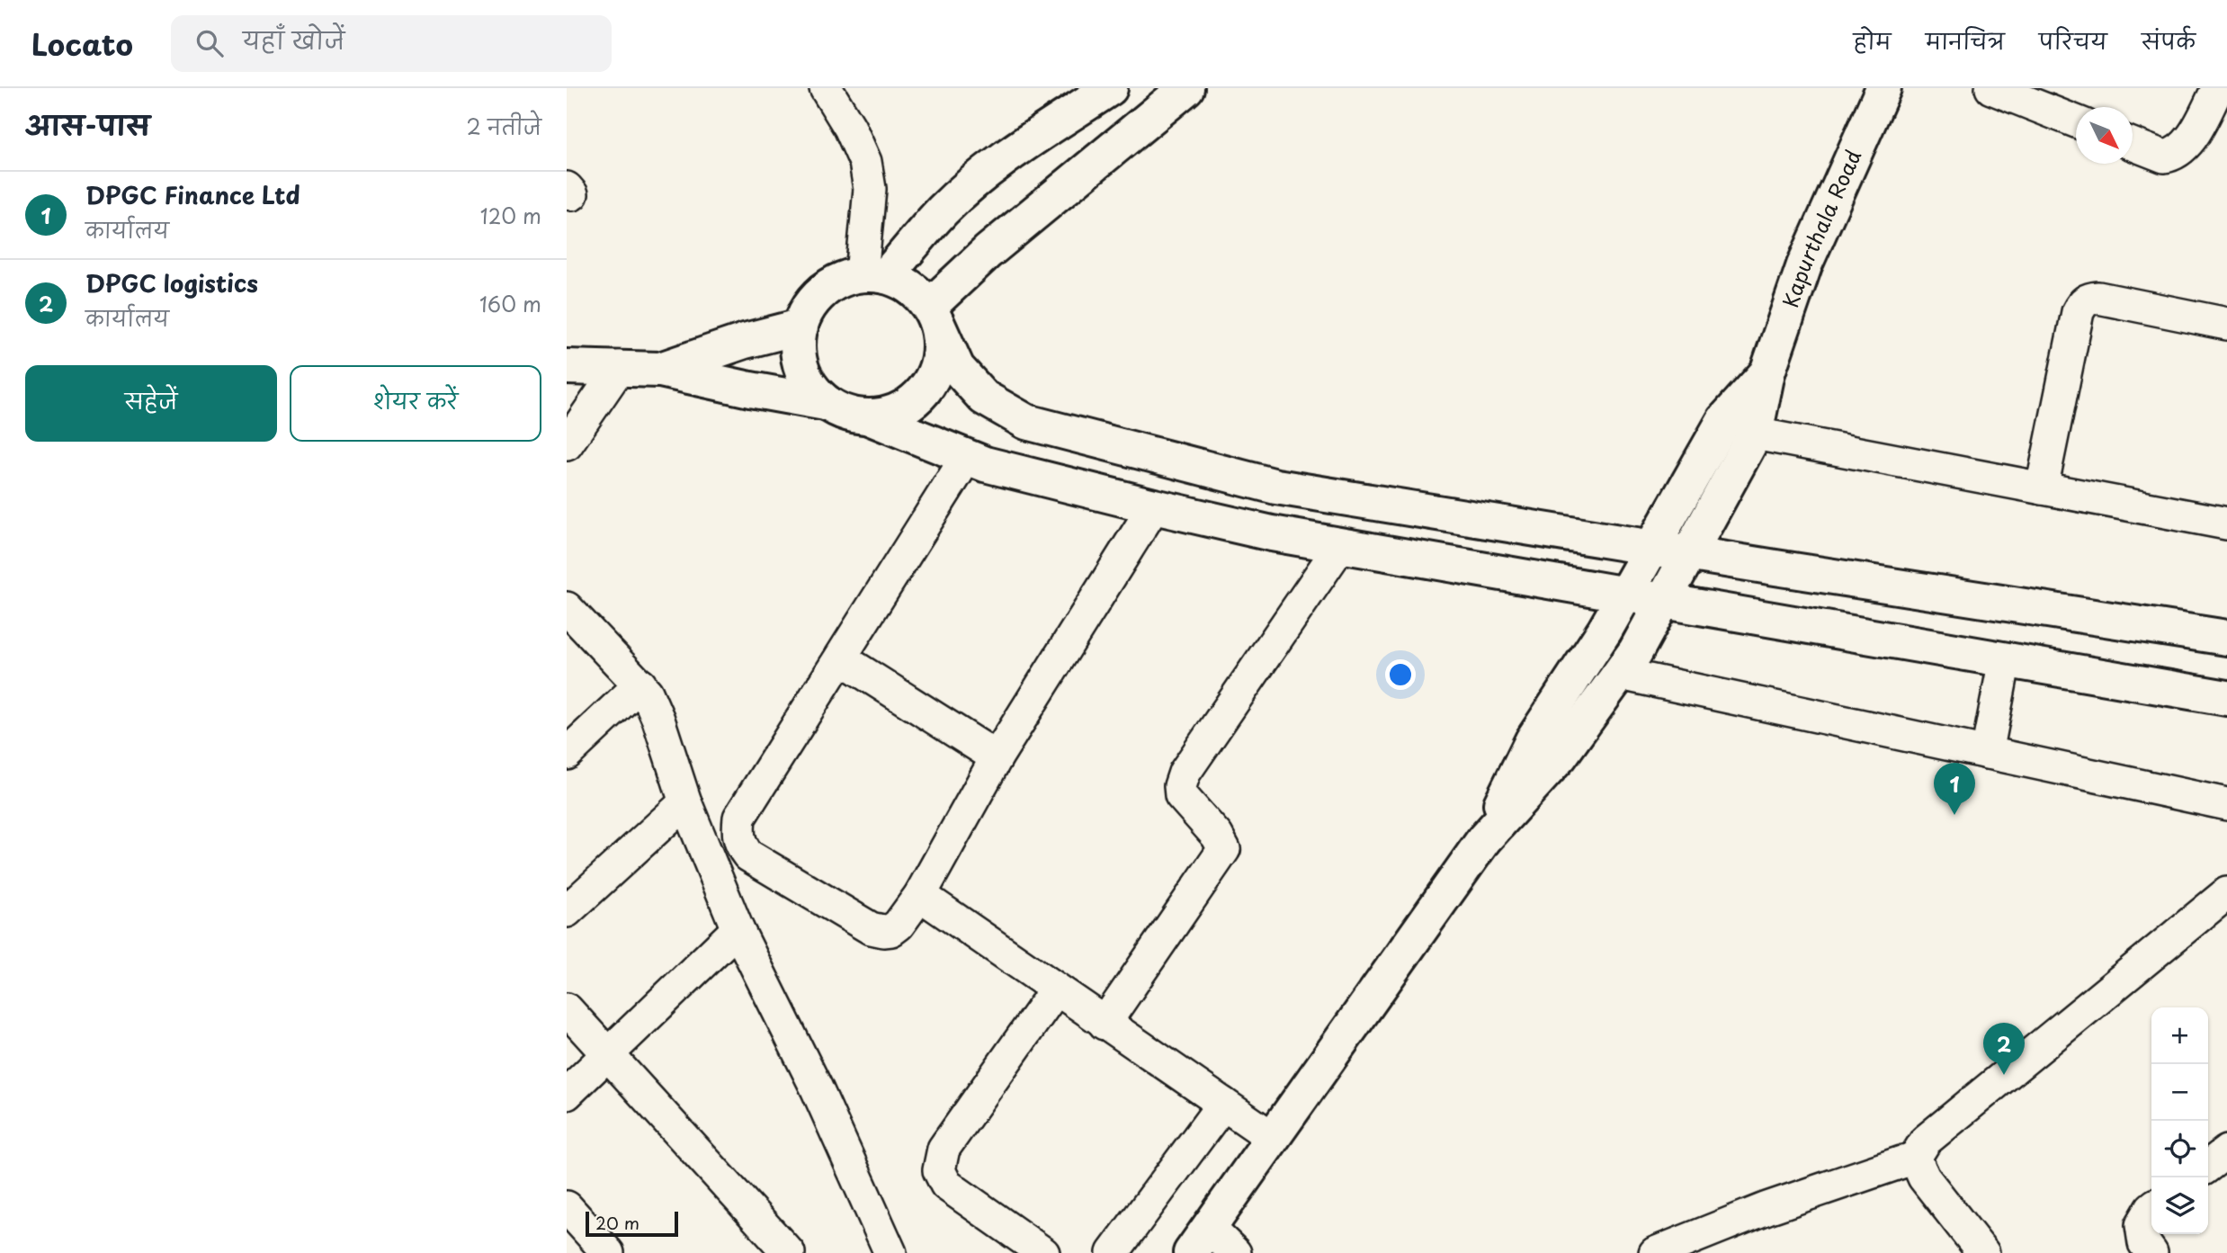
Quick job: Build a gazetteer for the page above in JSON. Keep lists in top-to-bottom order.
{
  "streets": {
    "main road": ["Kapurthala Road"]
  },
  "scale_bar": "20 m",
  "north": "bottom right",
  "page": {
    "header": "Locato",
    "search": "यहाँ खोजें",
    "nav": [
      "होम",
      "मानचित्र",
      "परिचय",
      "संपर्क"
    ],
    "heading": ["आस-पास", "2 नतीजे"],
    "list": [
      {
        "mark": "1",
        "name": "DPGC Finance Ltd",
        "note": "कार्यालय",
        "value": "120 m"
      },
      {
        "mark": "2",
        "name": "DPGC logistics",
        "note": "कार्यालय",
        "value": "160 m"
      }
    ],
    "buttons": ["सहेजें", "शेयर करें"],
    "pins": ["1", "2"],
    "map_buttons": ["+", "−"],
    "scale": "20 m"
  }
}
